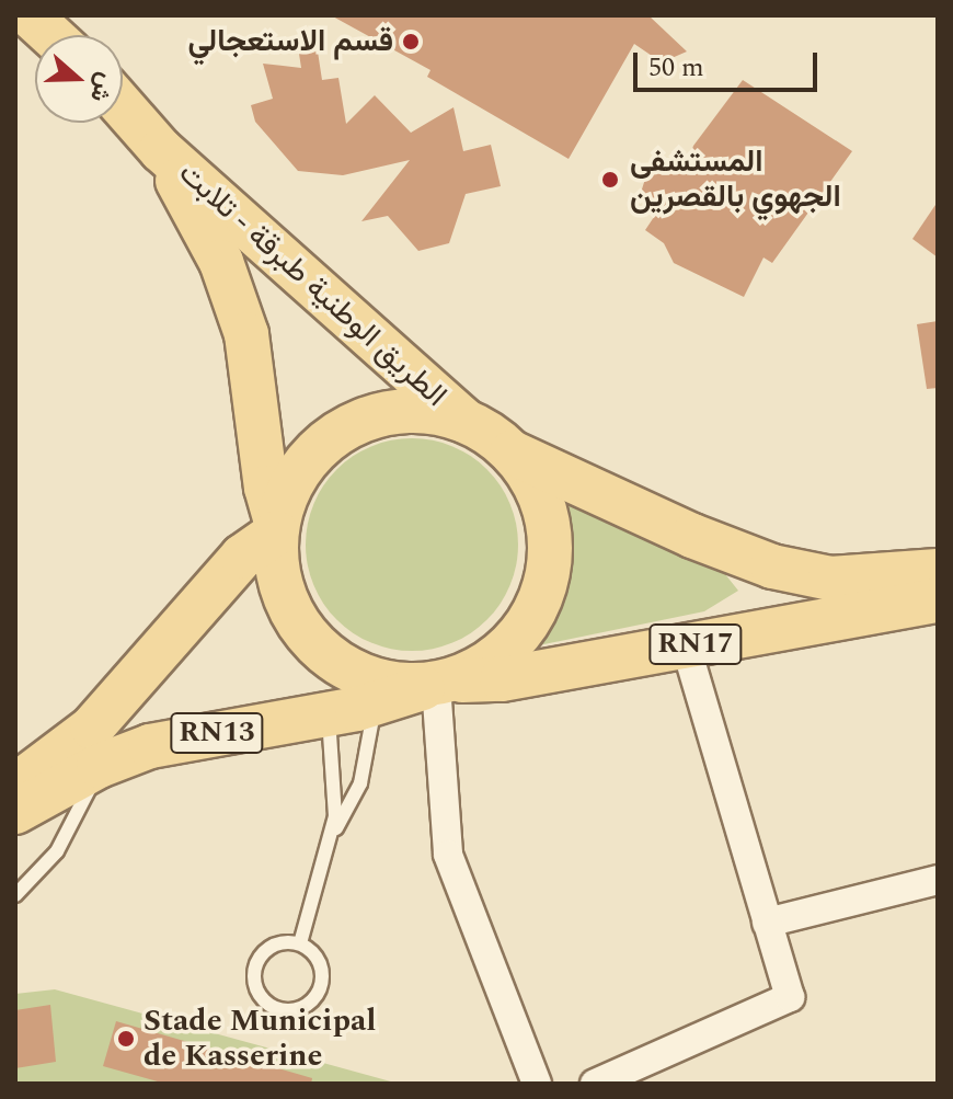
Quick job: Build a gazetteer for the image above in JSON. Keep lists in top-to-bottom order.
{
  "streets": {
    "main road": ["الطريق الوطنية طبرقة - تلابت", "RN17", "RN13"]
  },
  "crossings": [
    ["الطريق الوطنية طبرقة - تلابت", "RN17"],
    ["الطريق الوطنية طبرقة - تلابت", "RN13"],
    ["RN17", "RN13"]
  ],
  "places": ["قسم الاستعجالي", "المستشفى الجهوي بالقصرين", "Stade Municipal de Kasserine"],
  "scale_bar": "50 m",
  "north": "right"
}
